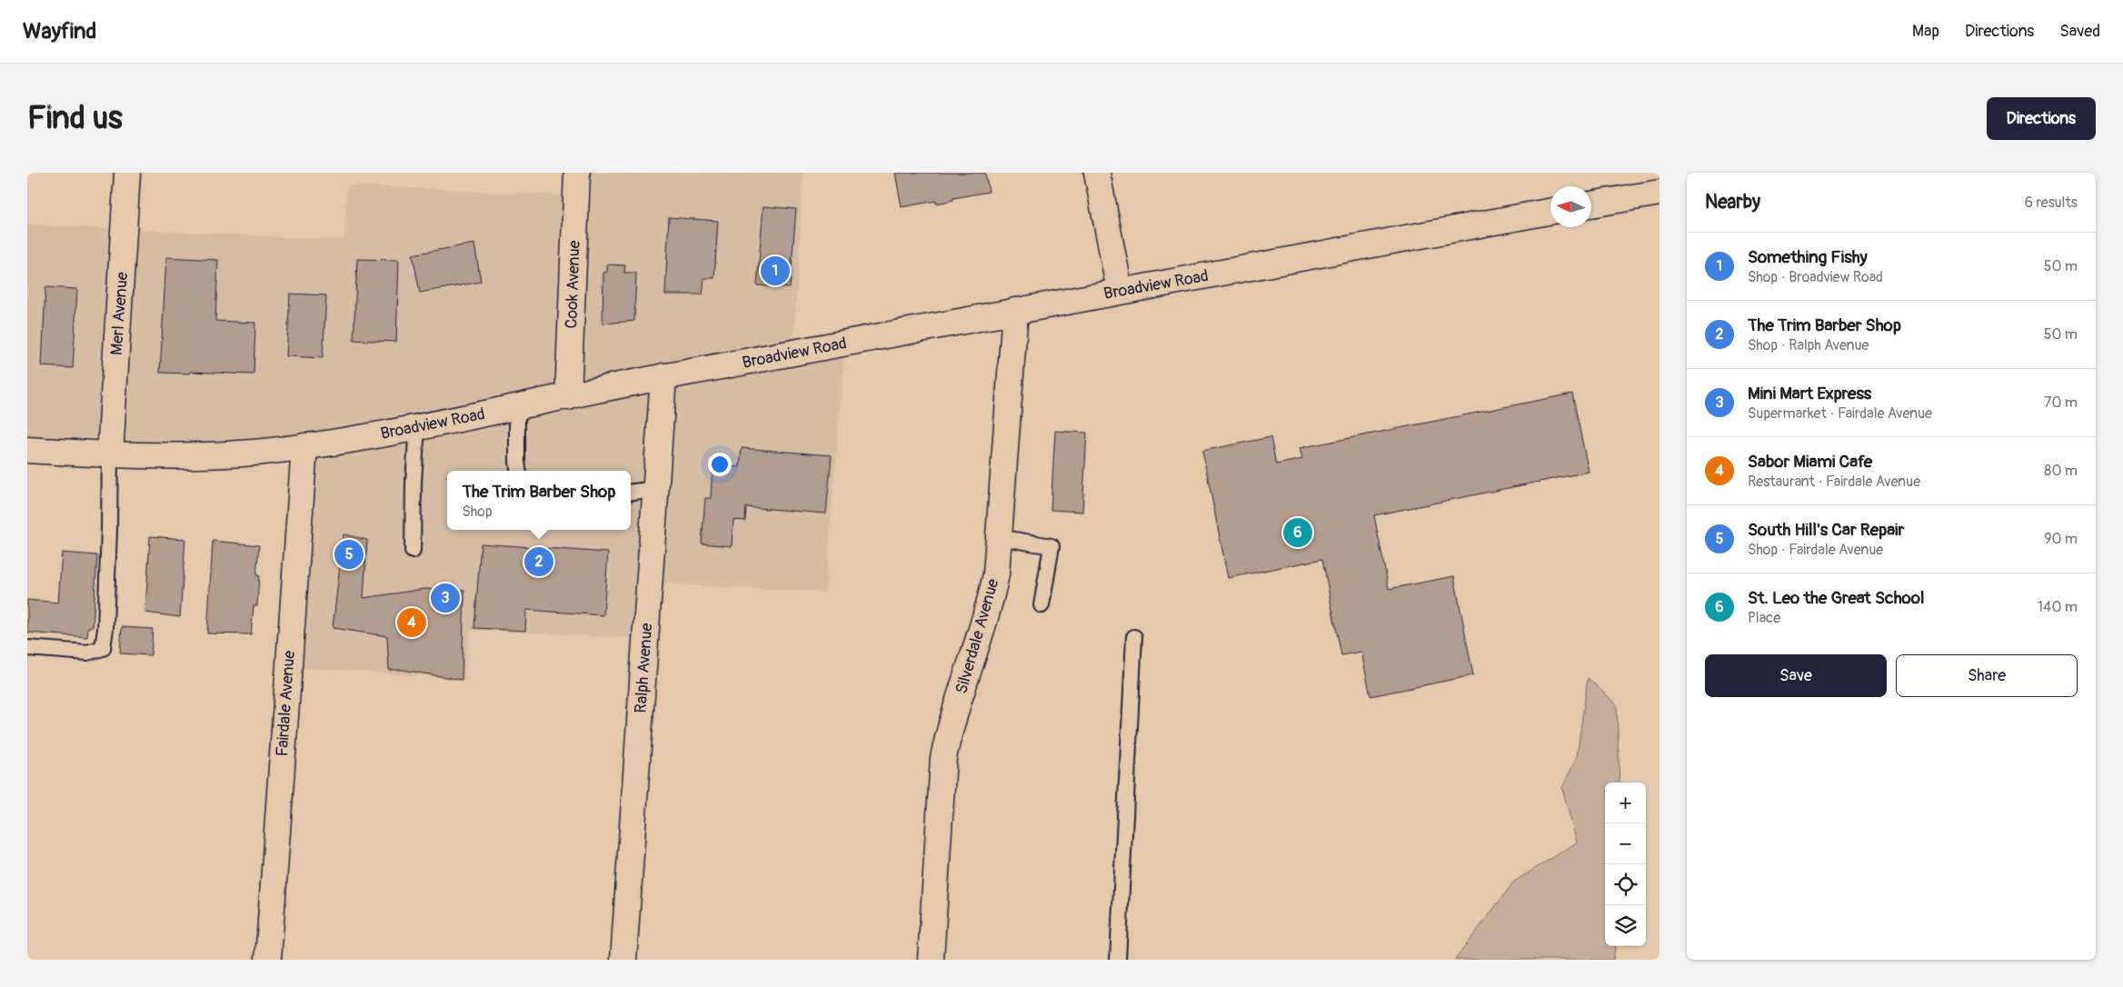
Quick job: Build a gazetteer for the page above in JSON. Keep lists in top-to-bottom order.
{
  "streets": {
    "street": [
      "Cook Avenue",
      "Broadview Road",
      "Merl Avenue",
      "Silverdale Avenue",
      "Ralph Avenue",
      "Fairdale Avenue"
    ]
  },
  "crossings": [
    ["Cook Avenue", "Broadview Road"],
    ["Broadview Road", "Merl Avenue"],
    ["Broadview Road", "Silverdale Avenue"],
    ["Broadview Road", "Ralph Avenue"],
    ["Broadview Road", "Fairdale Avenue"]
  ],
  "north": "left",
  "page": {
    "header": "Wayfind",
    "nav": ["Map", "Directions", "Saved"],
    "buttons": [
      "Directions",
      ["Save", "Share"]
    ],
    "title": "Find us",
    "heading": ["Nearby", "6 results"],
    "list": [
      {
        "mark": "1",
        "name": "Something Fishy",
        "note": "Shop · Broadview Road",
        "value": "50 m"
      },
      {
        "mark": "2",
        "name": "The Trim Barber Shop",
        "note": "Shop · Ralph Avenue",
        "value": "50 m"
      },
      {
        "mark": "3",
        "name": "Mini Mart Express",
        "note": "Supermarket · Fairdale Avenue",
        "value": "70 m"
      },
      {
        "mark": "4",
        "name": "Sabor Miami Cafe",
        "note": "Restaurant · Fairdale Avenue",
        "value": "80 m"
      },
      {
        "mark": "5",
        "name": "South Hill's Car Repair",
        "note": "Shop · Fairdale Avenue",
        "value": "90 m"
      },
      {
        "mark": "6",
        "name": "St. Leo the Great School",
        "note": "Place",
        "value": "140 m"
      }
    ],
    "pins": [
      "1",
      "6",
      "5",
      "2",
      "3",
      "4"
    ],
    "popup": ["The Trim Barber Shop", "Shop"],
    "map_buttons": ["+", "−"]
  }
}
